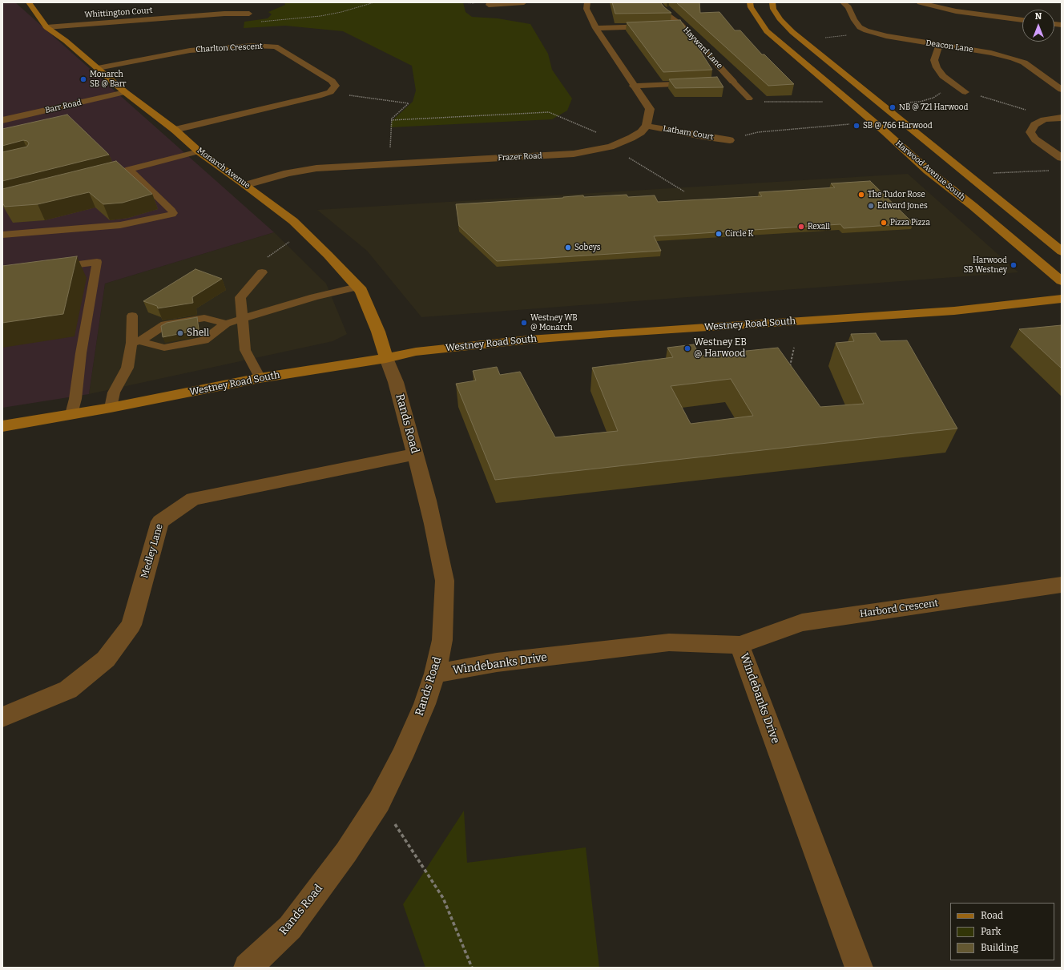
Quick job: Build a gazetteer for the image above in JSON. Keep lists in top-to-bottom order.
{
  "streets": {
    "main road": ["Monarch Avenue", "Harwood Avenue South", "Westney Road South"],
    "street": [
      "Whittington Court",
      "Deacon Lane",
      "Charlton Crescent",
      "Hayward Lane",
      "Barr Road",
      "Latham Court",
      "Frazer Road",
      "Rands Road",
      "Medley Lane",
      "Harbord Crescent",
      "Windebanks Drive"
    ]
  },
  "crossings": [
    ["Whittington Court", "Monarch Avenue"],
    ["Charlton Crescent", "Monarch Avenue"],
    ["Barr Road", "Monarch Avenue"],
    ["Latham Court", "Frazer Road"],
    ["Frazer Road", "Monarch Avenue"],
    ["Monarch Avenue", "Westney Road South"],
    ["Monarch Avenue", "Rands Road"],
    ["Westney Road South", "Rands Road"],
    ["Rands Road", "Medley Lane"],
    ["Rands Road", "Windebanks Drive"],
    ["Harbord Crescent", "Windebanks Drive"]
  ],
  "places": [
    "Monarch SB @ Barr",
    "NB @ 721 Harwood",
    "SB @ 766 Harwood",
    "The Tudor Rose",
    "Edward Jones",
    "Pizza Pizza",
    "Rexall",
    "Circle K",
    "Sobeys",
    "Harwood SB Westney",
    "Westney WB @ Monarch",
    "Shell",
    "Westney EB @ Harwood"
  ],
  "legend": ["Road", "Park", "Building"],
  "north": "top"
}
